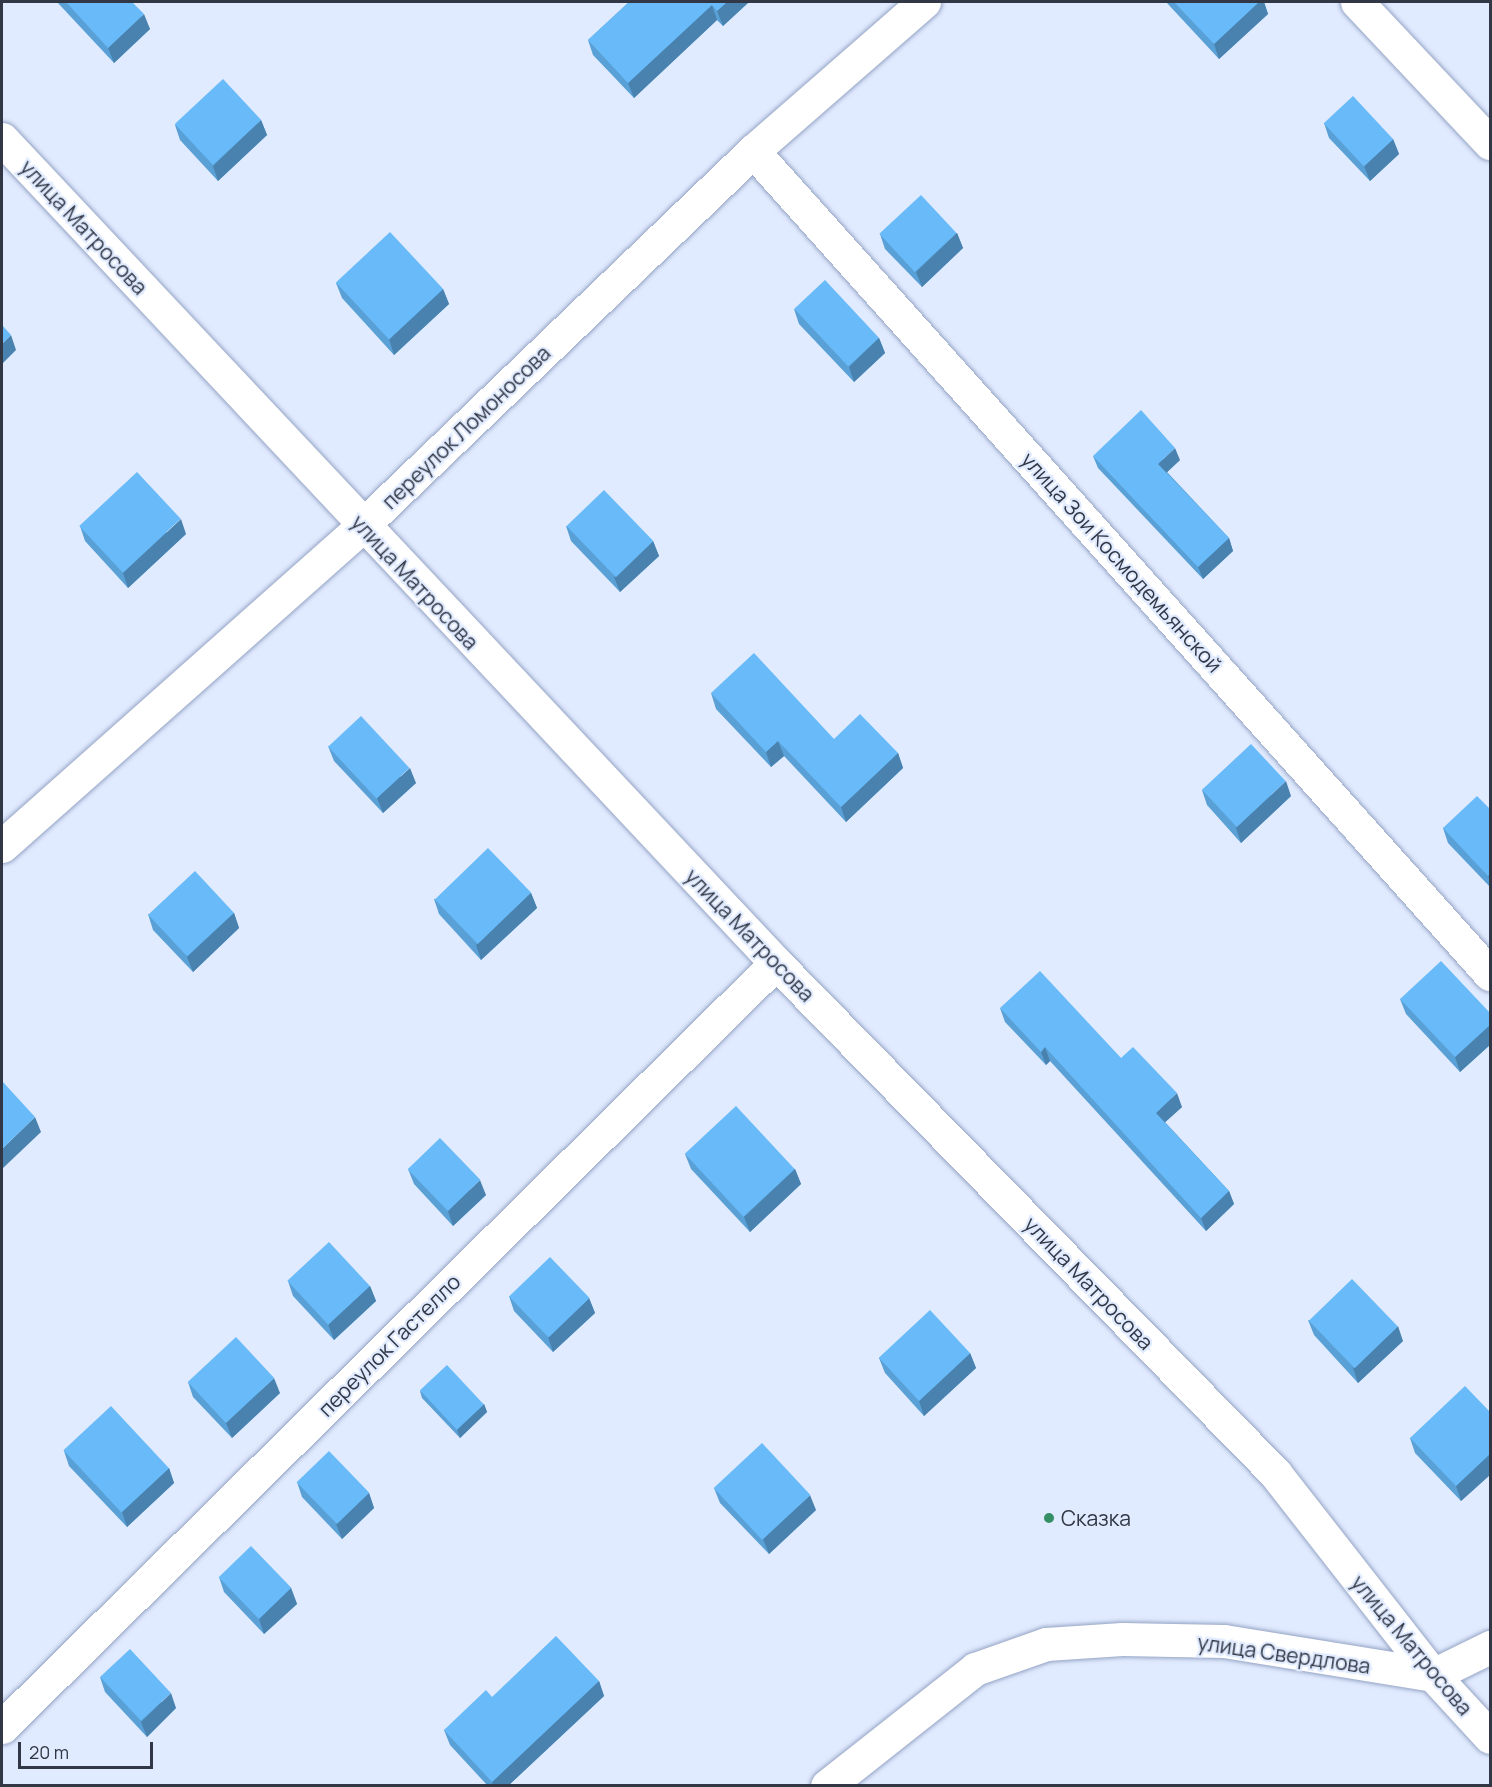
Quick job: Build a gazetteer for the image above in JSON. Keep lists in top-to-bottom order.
{
  "streets": {
    "street": [
      "улица Матросова",
      "переулок Ломоносова",
      "улица Зои Космодемьянской",
      "переулок Гастелло",
      "улица Свердлова"
    ]
  },
  "crossings": [
    ["улица Матросова", "переулок Ломоносова"],
    ["улица Матросова", "переулок Гастелло"],
    ["улица Матросова", "улица Свердлова"],
    ["переулок Ломоносова", "улица Зои Космодемьянской"]
  ],
  "places": ["Сказка"],
  "scale_bar": "20 m"
}
